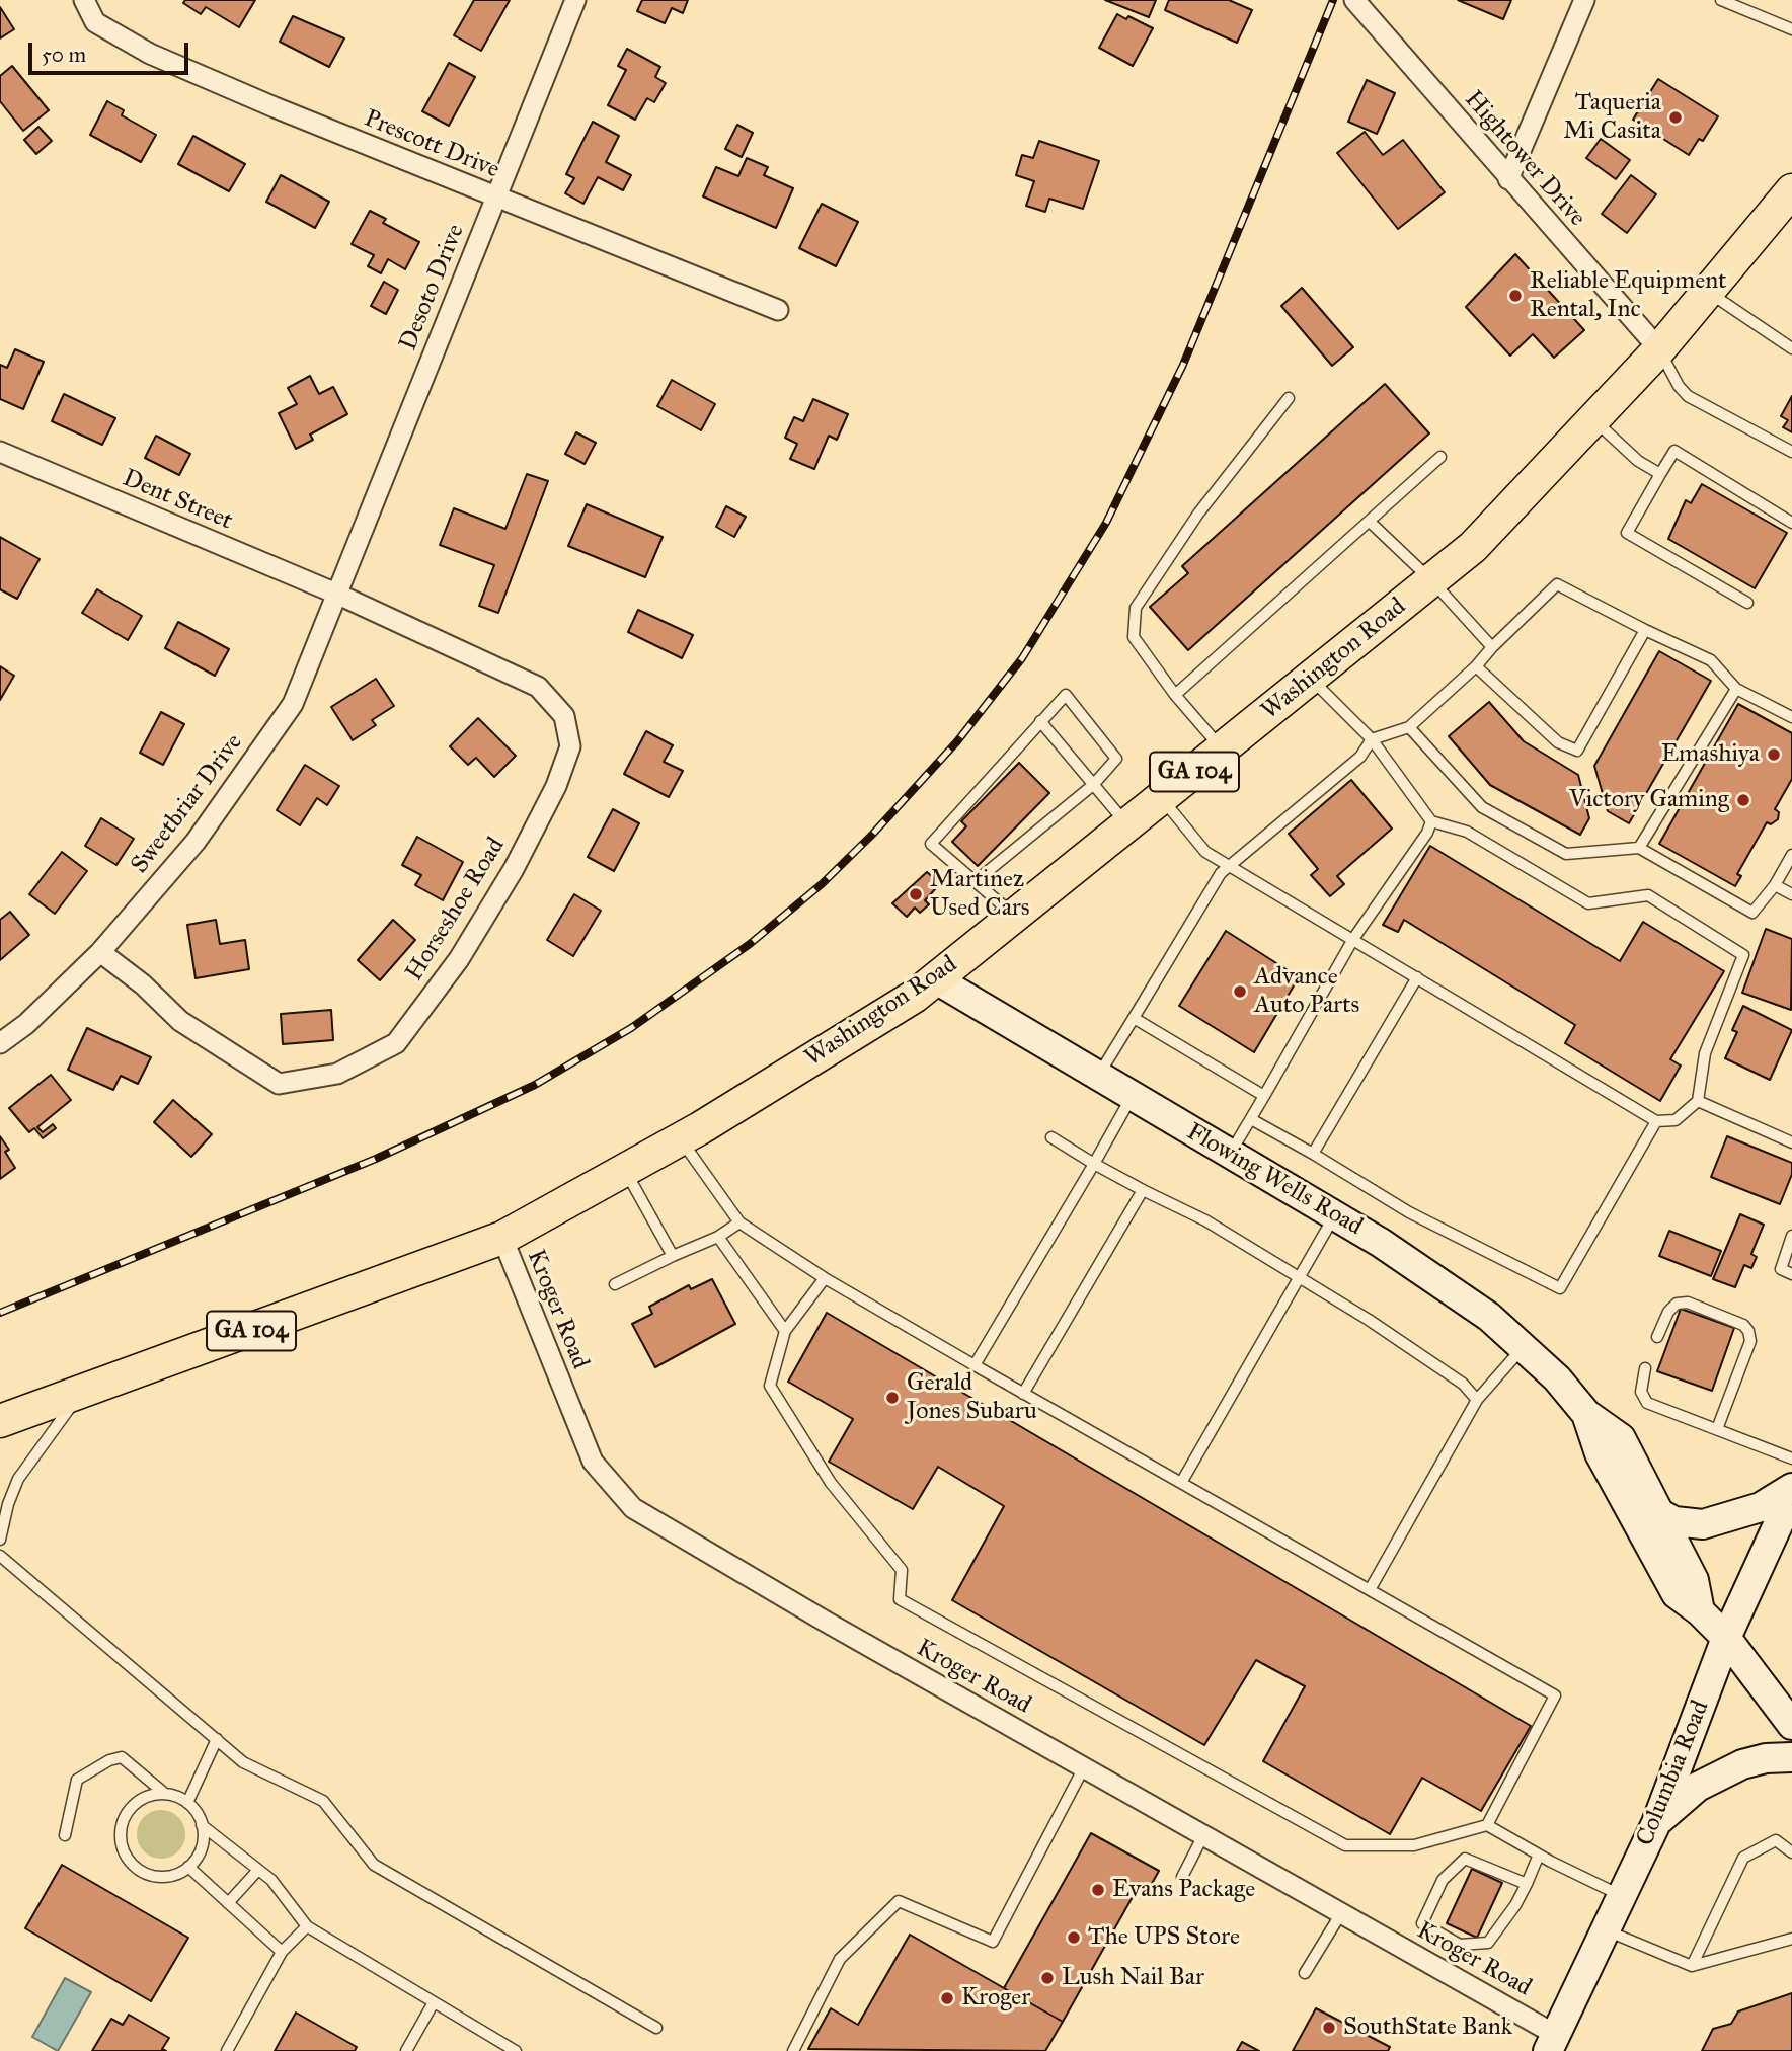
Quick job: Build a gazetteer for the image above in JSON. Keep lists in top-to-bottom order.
{
  "streets": {
    "main road": [
      "Washington Road",
      "GA 104",
      "Flowing Wells Road",
      "Columbia Road"
    ],
    "street": [
      "Prescott Drive",
      "Hightower Drive",
      "Desoto Drive",
      "Dent Street",
      "Sweetbriar Drive",
      "Horseshoe Road",
      "Kroger Road"
    ]
  },
  "crossings": [
    ["Prescott Drive", "Desoto Drive"],
    ["Hightower Drive", "Washington Road"],
    ["Desoto Drive", "Dent Street"],
    ["Desoto Drive", "Sweetbriar Drive"],
    ["Desoto Drive", "Horseshoe Road"],
    ["Dent Street", "Sweetbriar Drive"],
    ["Dent Street", "Horseshoe Road"],
    ["Washington Road", "Flowing Wells Road"],
    ["Washington Road", "Kroger Road"],
    ["Sweetbriar Drive", "Horseshoe Road"],
    ["Flowing Wells Road", "Columbia Road"],
    ["Kroger Road", "Columbia Road"]
  ],
  "places": [
    "Taqueria Mi Casita",
    "Reliable Equipment Rental, Inc",
    "Emashiya",
    "Victory Gaming",
    "Martinez Used Cars",
    "Advance Auto Parts",
    "Gerald Jones Subaru",
    "Evans Package",
    "The UPS Store",
    "Lush Nail Bar",
    "Kroger",
    "SouthState Bank"
  ],
  "scale_bar": "50 m"
}
